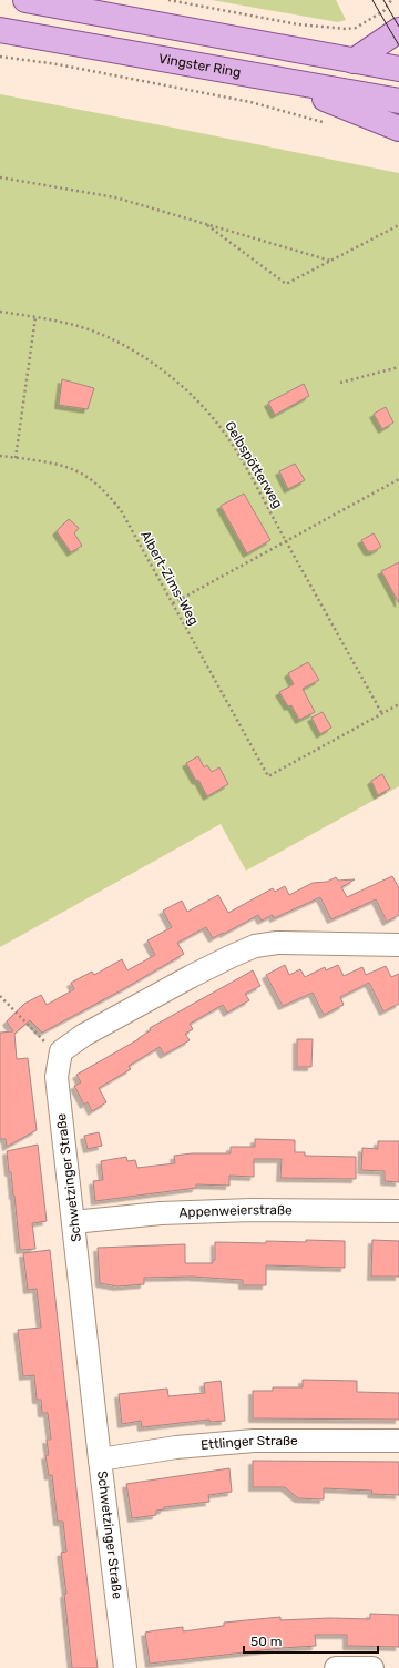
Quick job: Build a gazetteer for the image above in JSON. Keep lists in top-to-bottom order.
{
  "streets": {
    "main road": ["Vingster Ring"],
    "street": ["Schwetzinger Straße", "Appenweierstraße", "Ettlinger Straße"],
    "path": ["Gelbspötterweg", "Albert-Zims-Weg"]
  },
  "crossings": [
    ["Gelbspötterweg", "Albert-Zims-Weg"],
    ["Schwetzinger Straße", "Appenweierstraße"],
    ["Schwetzinger Straße", "Ettlinger Straße"]
  ],
  "scale_bar": "50 m"
}
